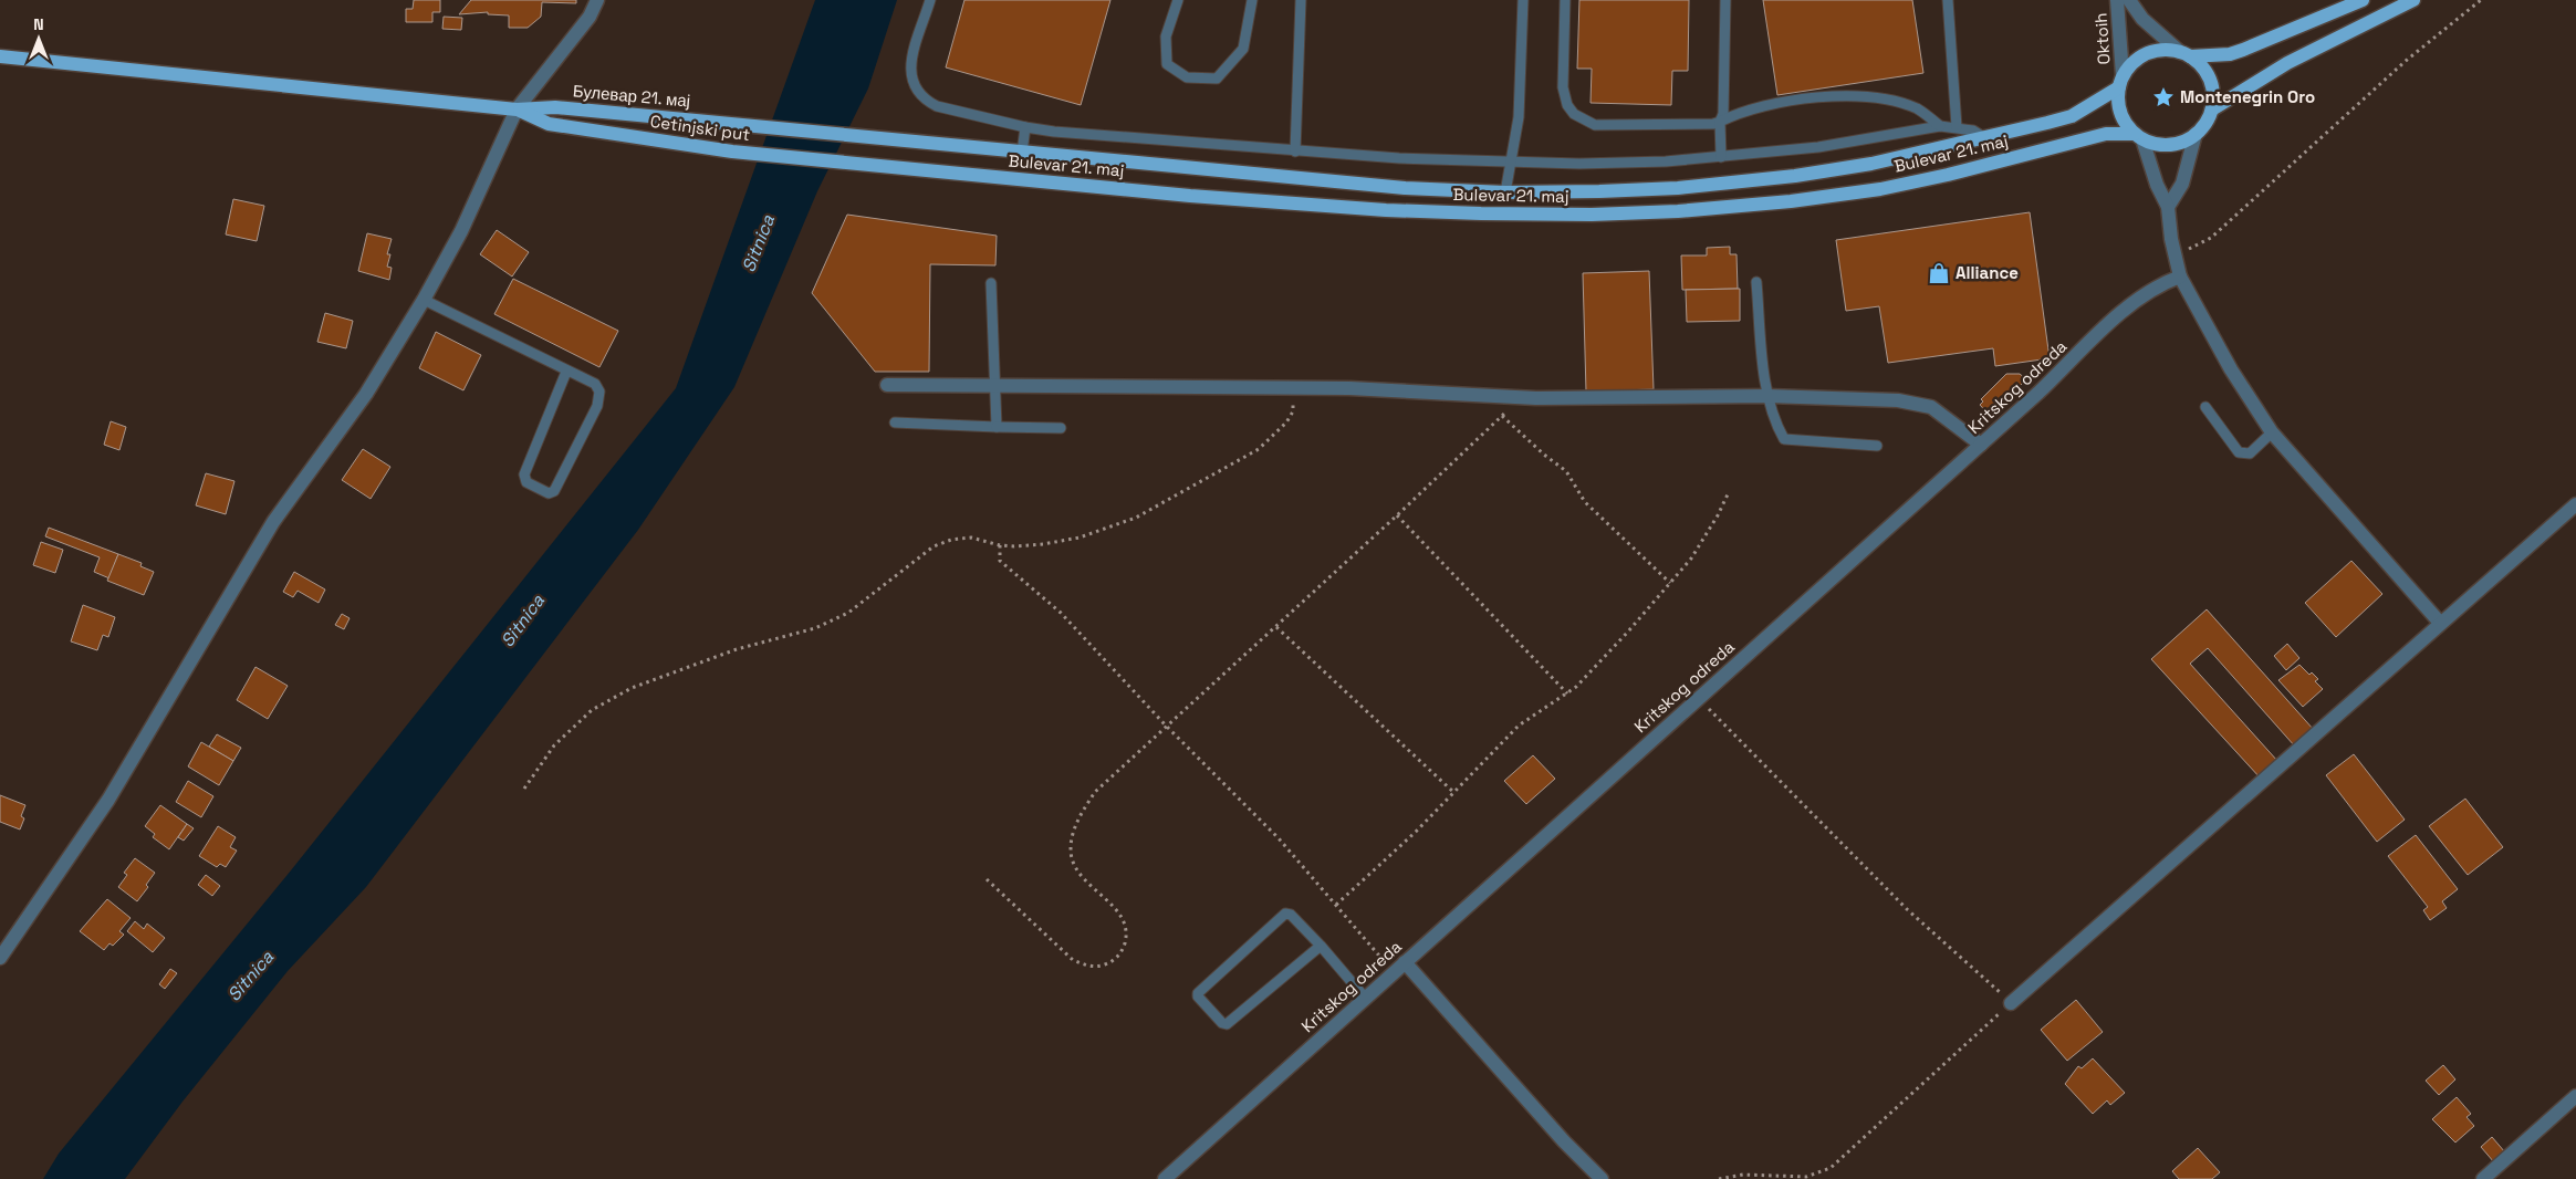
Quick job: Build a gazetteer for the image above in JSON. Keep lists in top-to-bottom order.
{
  "streets": {
    "main road": ["Булевар 21. мај", "Cetinjski put", "Bulevar 21. maj"],
    "street": ["Oktoih", "Kritskog odreda"]
  },
  "crossings": [
    ["Oktoih", "Bulevar 21. maj"],
    ["Булевар 21. мај", "Cetinjski put"],
    ["Cetinjski put", "Bulevar 21. maj"]
  ],
  "water": ["Sitnica"],
  "places": {
    "place": ["Montenegrin Oro"],
    "shop": ["Alliance"]
  },
  "north": "top"
}
